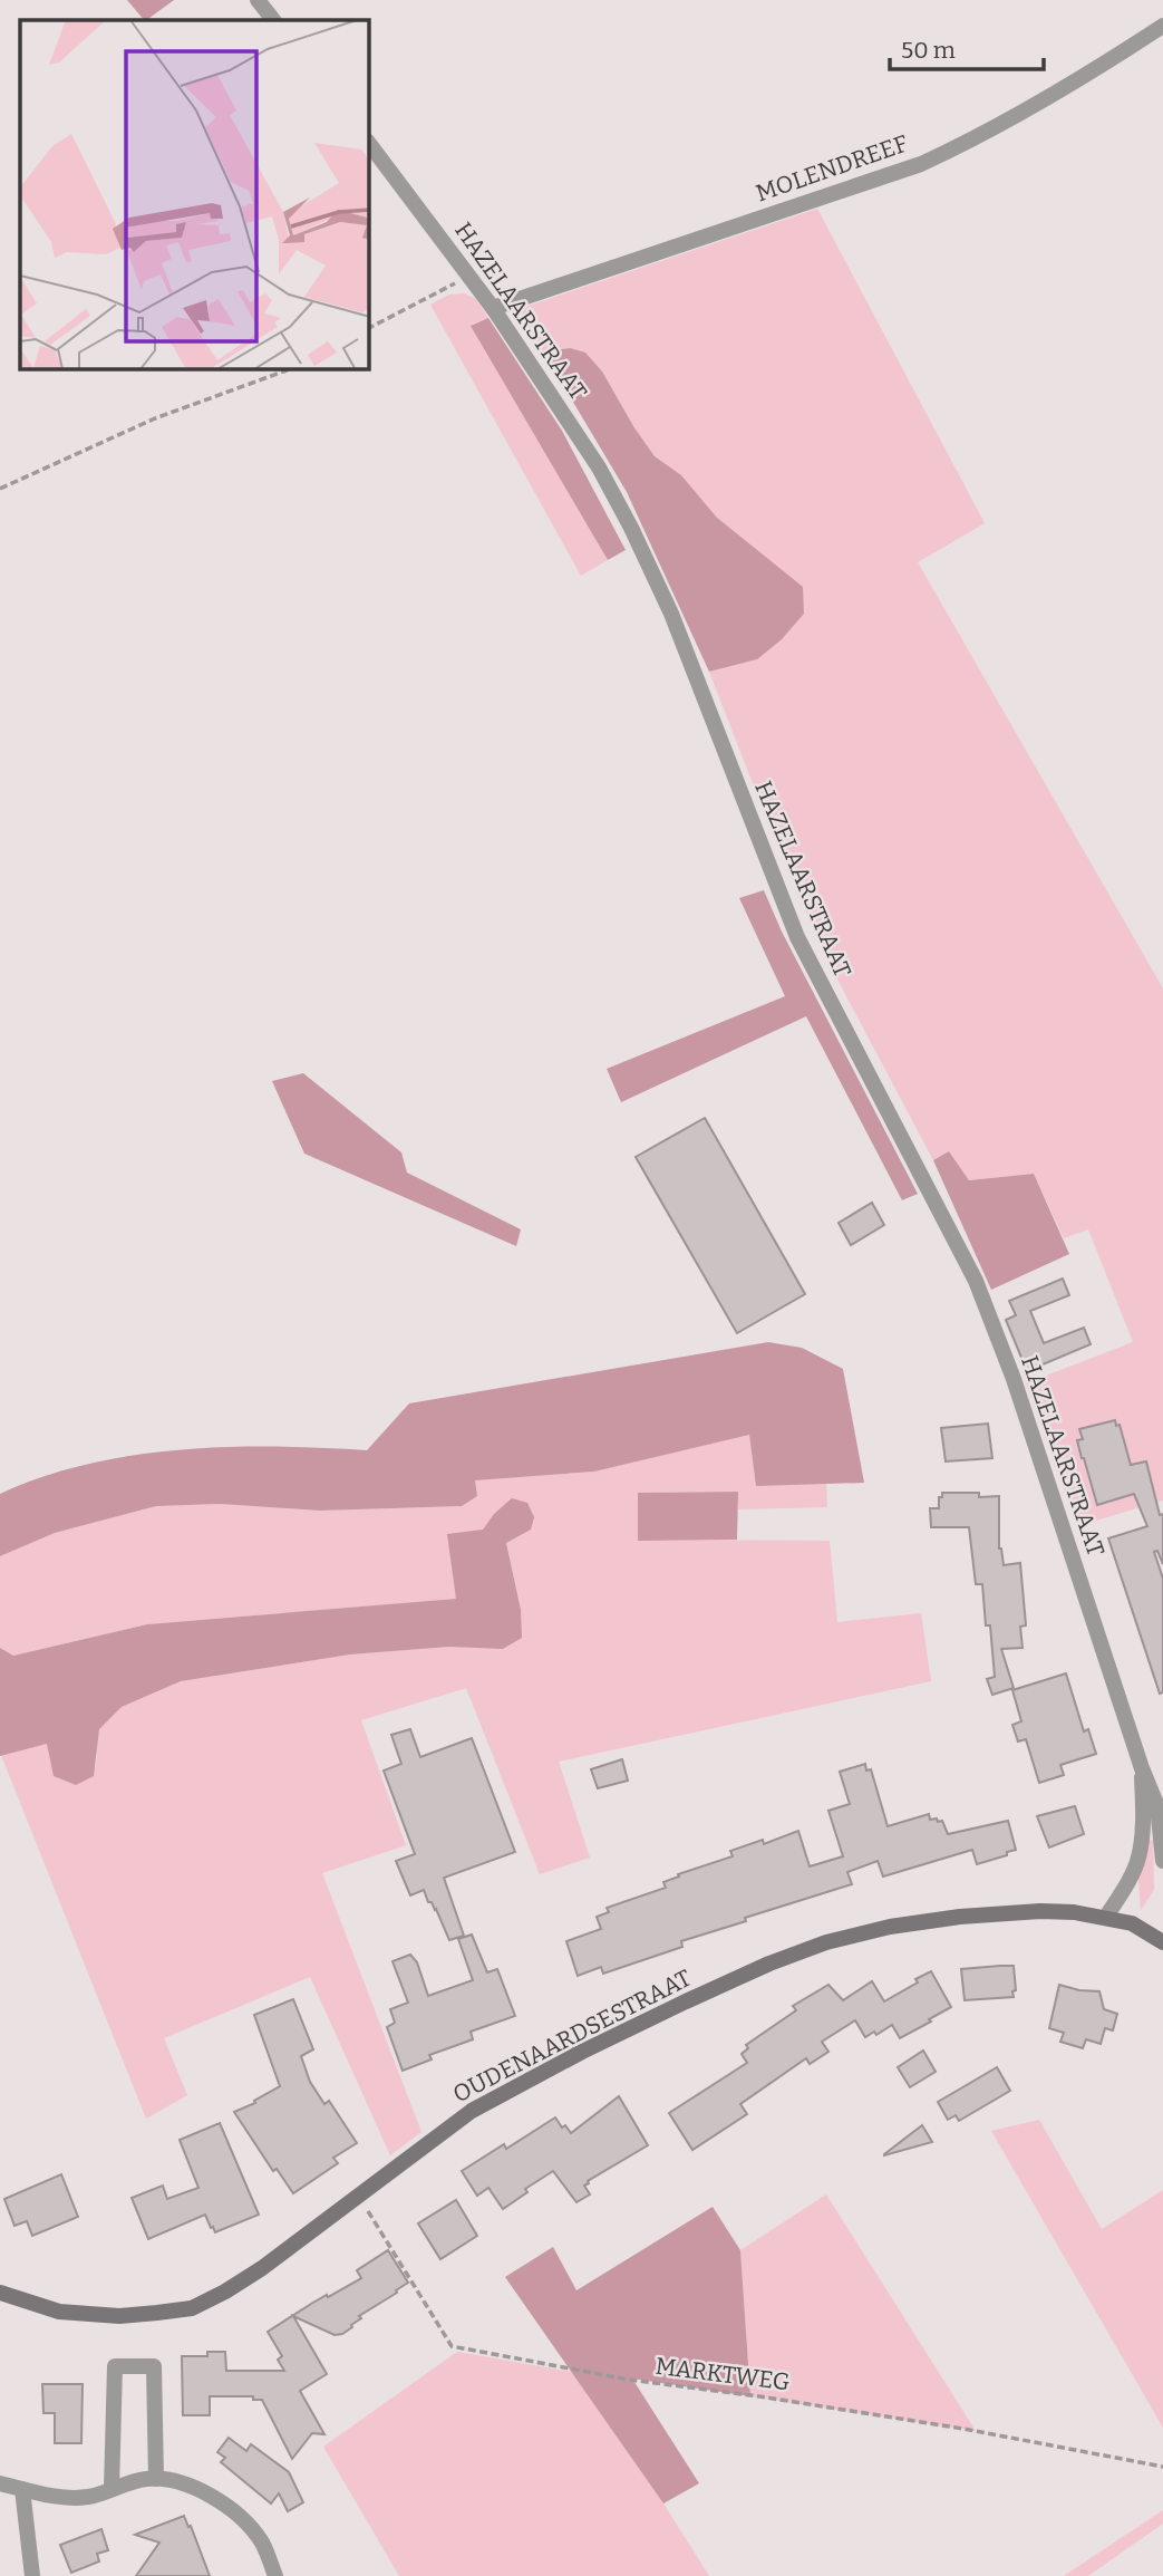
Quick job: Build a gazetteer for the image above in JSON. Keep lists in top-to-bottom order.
{
  "streets": {
    "main road": ["OUDENAARDSESTRAAT"],
    "street": ["MOLENDREEF", "HAZELAARSTRAAT"],
    "path": ["MARKTWEG"]
  },
  "crossings": [
    ["MOLENDREEF", "HAZELAARSTRAAT"],
    ["HAZELAARSTRAAT", "OUDENAARDSESTRAAT"],
    ["OUDENAARDSESTRAAT", "MARKTWEG"]
  ],
  "scale_bar": "50 m"
}
